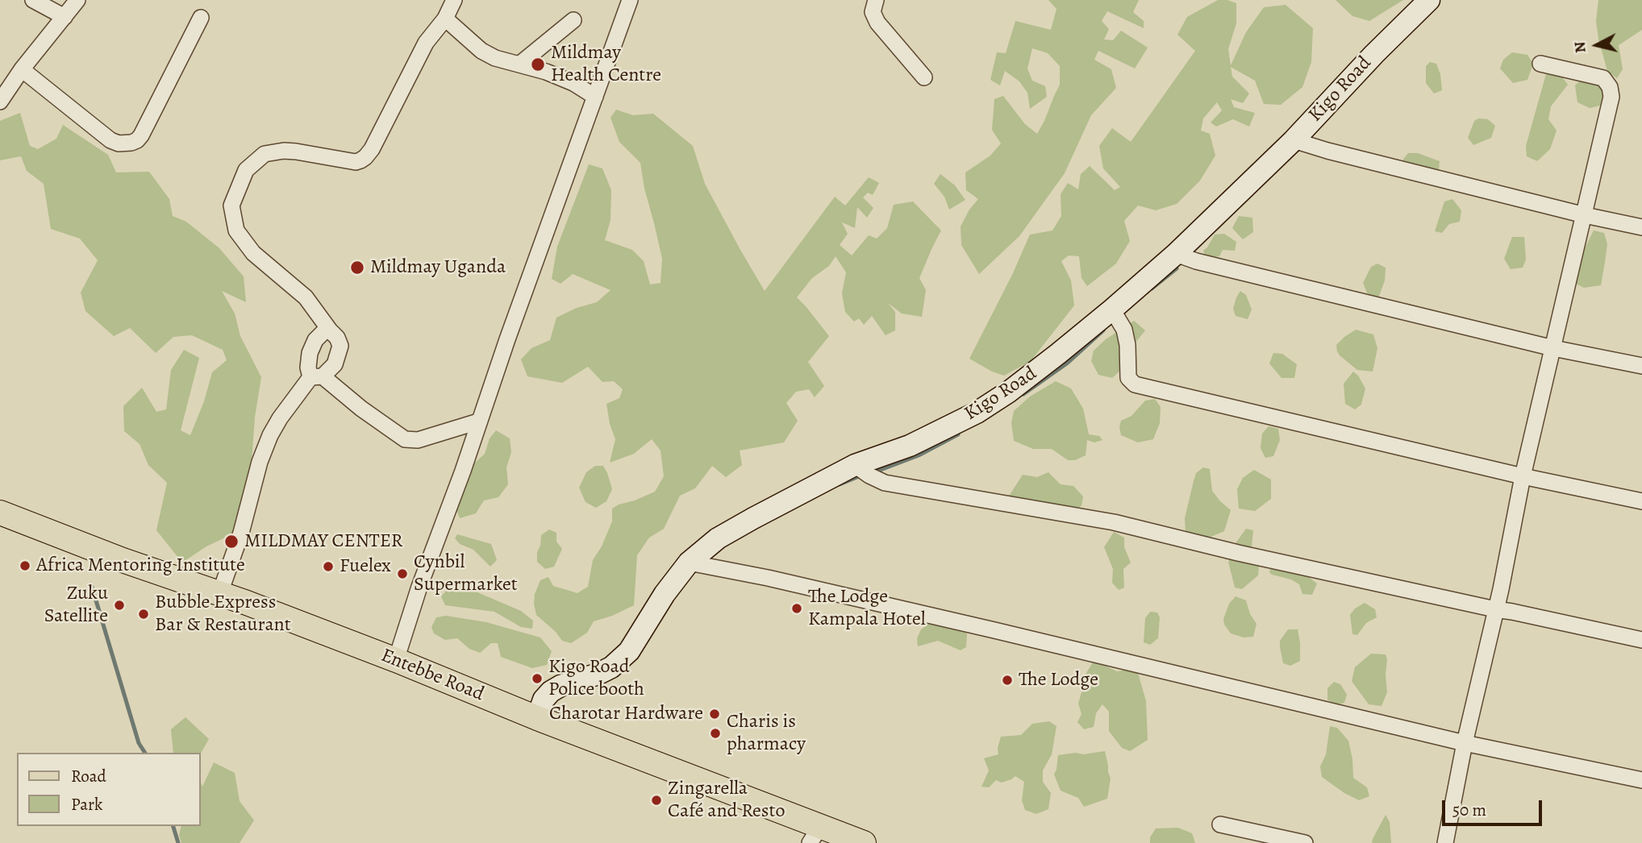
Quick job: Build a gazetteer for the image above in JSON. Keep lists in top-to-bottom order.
{
  "streets": {
    "main road": ["Entebbe Road"],
    "street": ["Kigo Road"]
  },
  "crossings": [
    ["Kigo Road", "Entebbe Road"]
  ],
  "places": [
    "Mildmay Health Centre",
    "Mildmay Uganda",
    "MILDMAY CENTER",
    "Africa Mentoring Institute",
    "Fuelex",
    "Cynbil Supermarket",
    "Zuku Satellite",
    "The Lodge Kampala Hotel",
    "Bubble Express Bar & Restaurant",
    "Kigo Road Police booth",
    "The Lodge",
    "Charotar Hardware",
    "Charis is pharmacy",
    "Zingarella Café and Resto"
  ],
  "legend": ["Road", "Park"],
  "scale_bar": "50 m",
  "north": "left"
}
